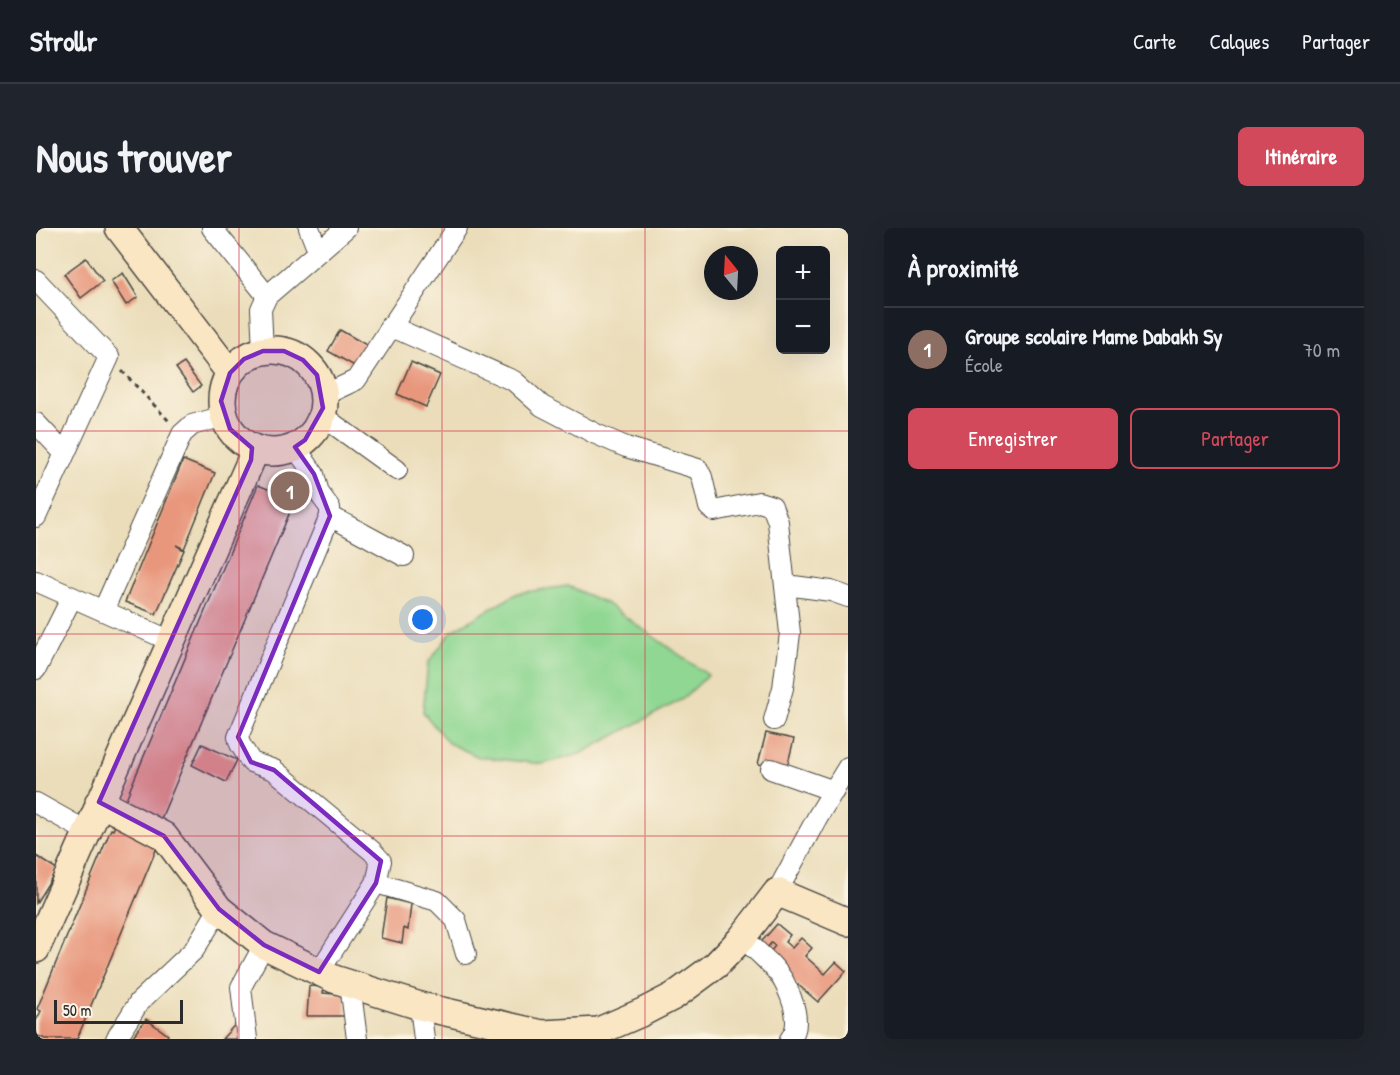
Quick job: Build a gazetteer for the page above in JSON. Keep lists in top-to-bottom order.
{
  "scale_bar": "50 m",
  "north": "top",
  "page": {
    "header": "Strollr",
    "nav": ["Carte", "Calques", "Partager"],
    "buttons": [
      "Itinéraire",
      ["Enregistrer", "Partager"]
    ],
    "title": "Nous trouver",
    "heading": "À proximité",
    "map_buttons": ["+", "−"],
    "list": [
      {
        "mark": "1",
        "name": "Groupe scolaire Mame Dabakh Sy",
        "note": "École",
        "value": "70 m"
      }
    ],
    "pins": "1",
    "scale": "50 m"
  }
}
